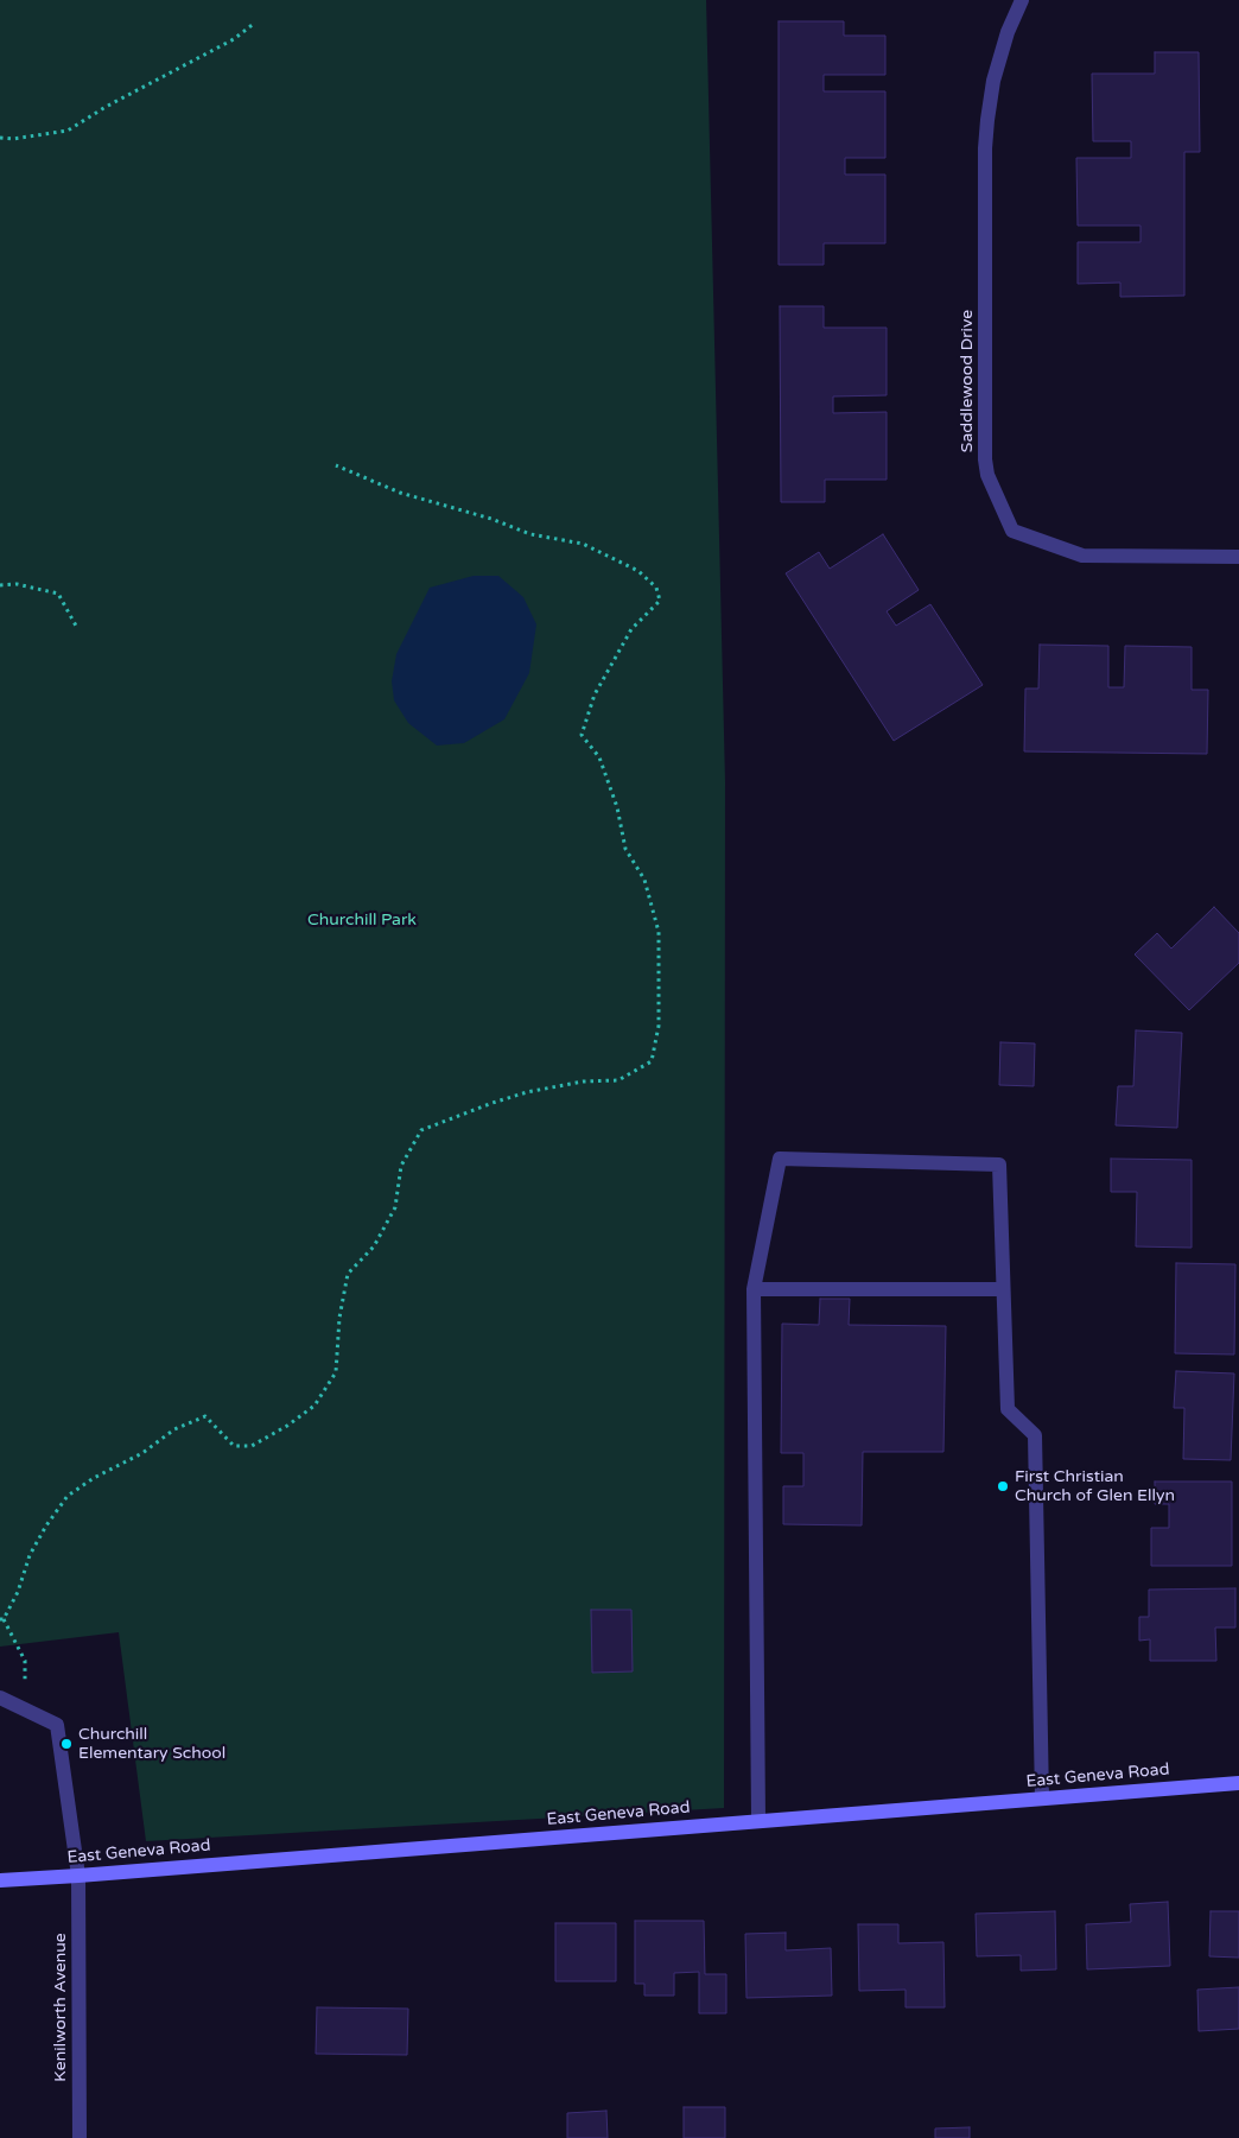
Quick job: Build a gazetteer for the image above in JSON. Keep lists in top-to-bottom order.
{
  "streets": {
    "main road": ["East Geneva Road"],
    "street": ["Saddlewood Drive", "Kenilworth Avenue"]
  },
  "crossings": [
    ["East Geneva Road", "Kenilworth Avenue"]
  ],
  "parks": ["Churchill Park"],
  "places": ["First Christian Church of Glen Ellyn", "Churchill Elementary School"]
}
